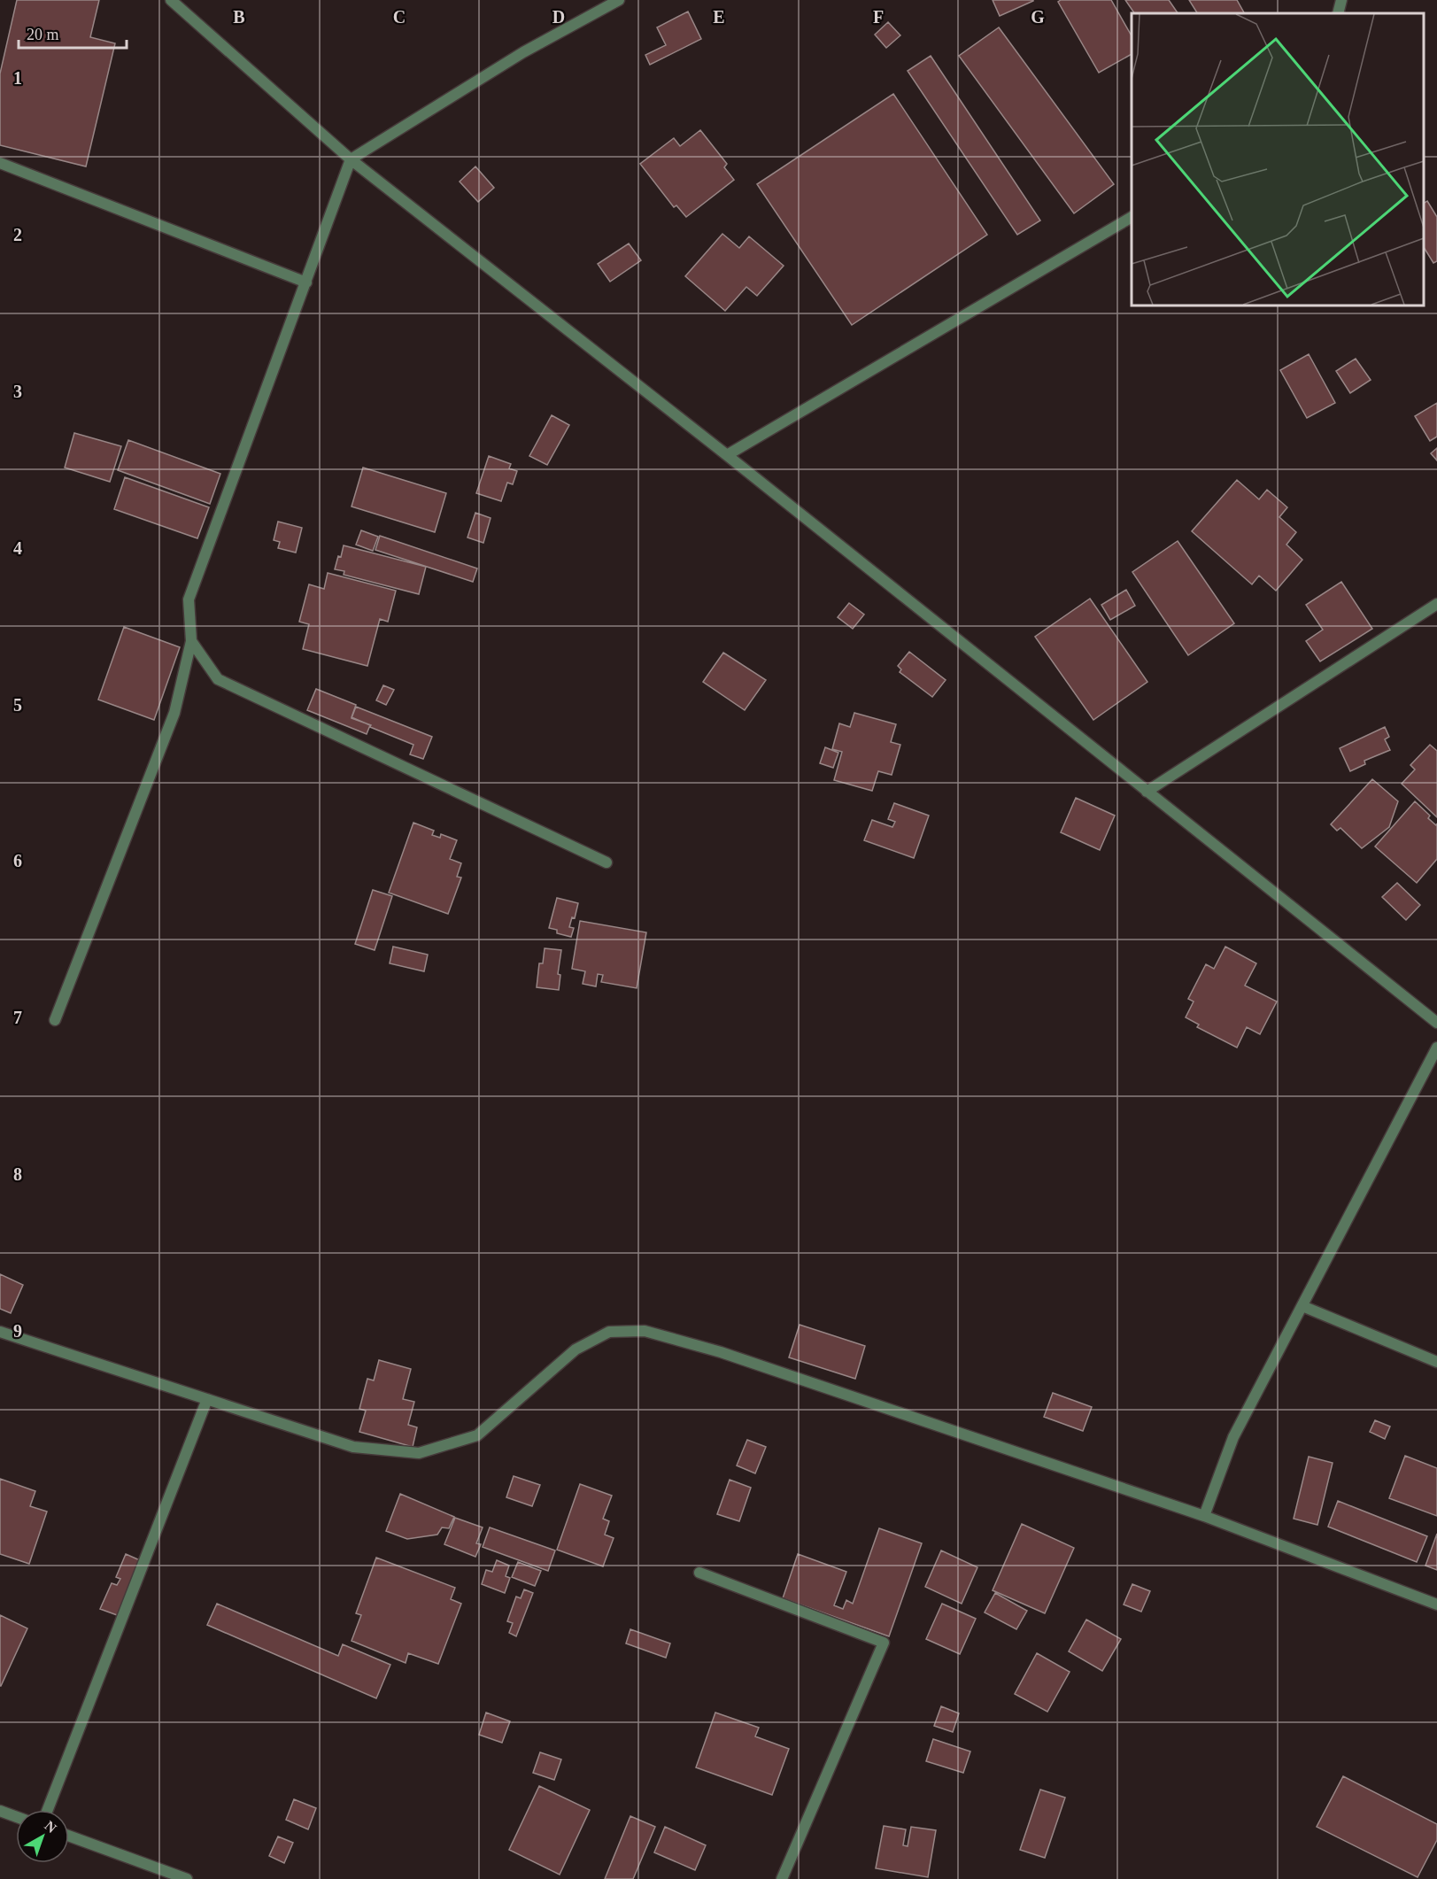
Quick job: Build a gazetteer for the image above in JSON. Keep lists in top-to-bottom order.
{
  "scale_bar": "20 m",
  "north": "top right",
  "grid": {
    "columns": [
      "B",
      "C",
      "D",
      "E",
      "F",
      "G"
    ],
    "rows": [
      "1",
      "2",
      "3",
      "4",
      "5",
      "6",
      "7",
      "8",
      "9"
    ]
  }
}
